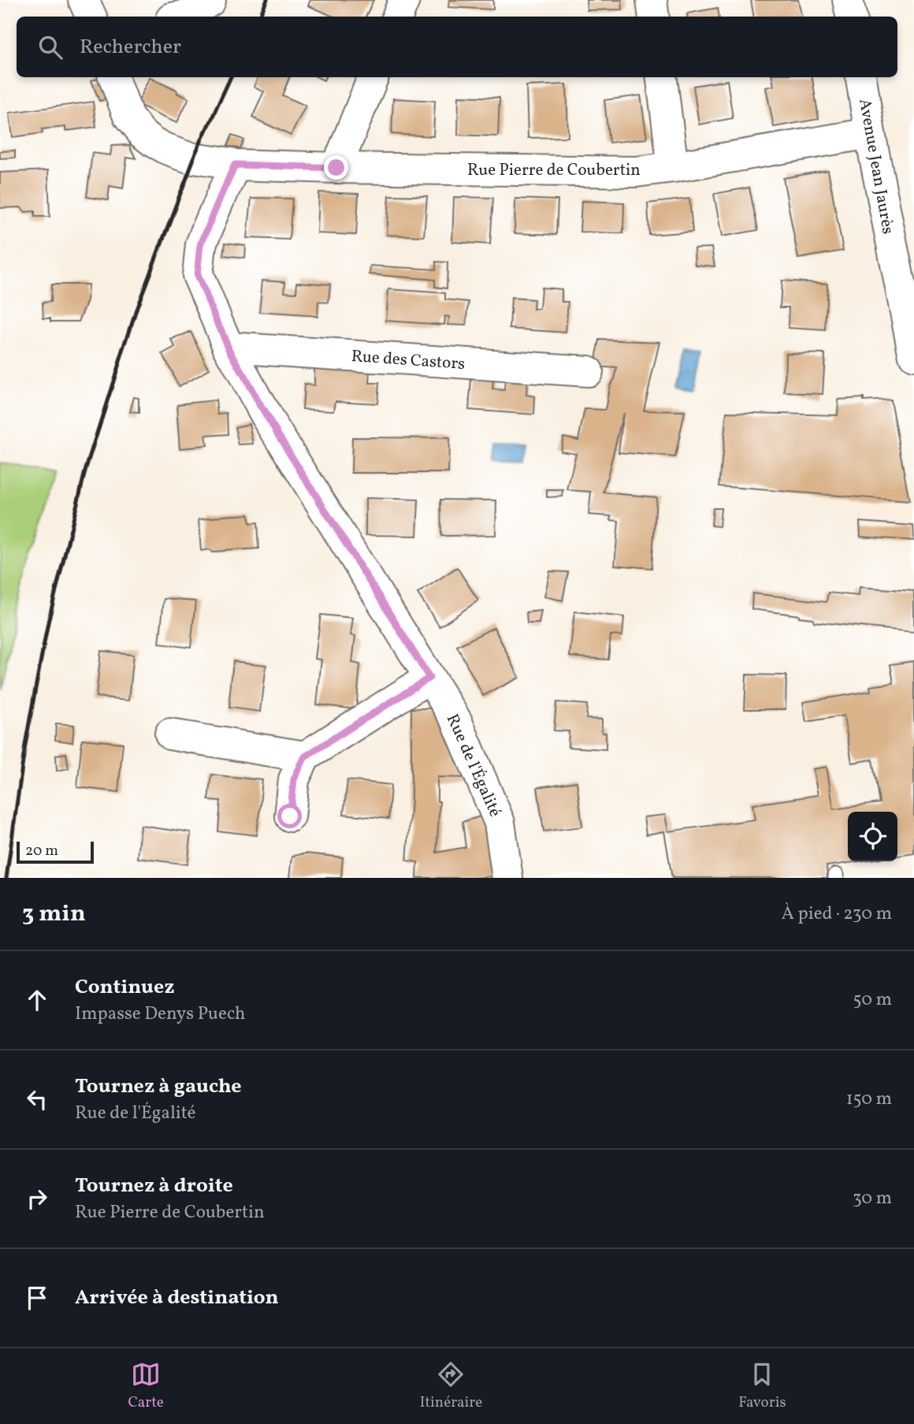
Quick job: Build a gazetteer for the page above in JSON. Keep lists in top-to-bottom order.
{
  "streets": {
    "street": [
      "Avenue Jean Jaurès",
      "Rue Pierre de Coubertin",
      "Rue des Castors",
      "Rue de l'Égalité"
    ]
  },
  "crossings": [
    ["Avenue Jean Jaurès", "Rue Pierre de Coubertin"],
    ["Rue Pierre de Coubertin", "Rue de l'Égalité"],
    ["Rue des Castors", "Rue de l'Égalité"]
  ],
  "scale_bar": "20 m",
  "page": {
    "search": "Rechercher",
    "scale": "20 m",
    "heading": ["3 min", "À pied · 230 m"],
    "list": [
      ["Continuez", "Impasse Denys Puech", "50 m"],
      ["Tournez à gauche", "Rue de l'Égalité", "150 m"],
      ["Tournez à droite", "Rue Pierre de Coubertin", "30 m"],
      "Arrivée à destination"
    ],
    "nav": ["Carte", "Itinéraire", "Favoris"]
  }
}
